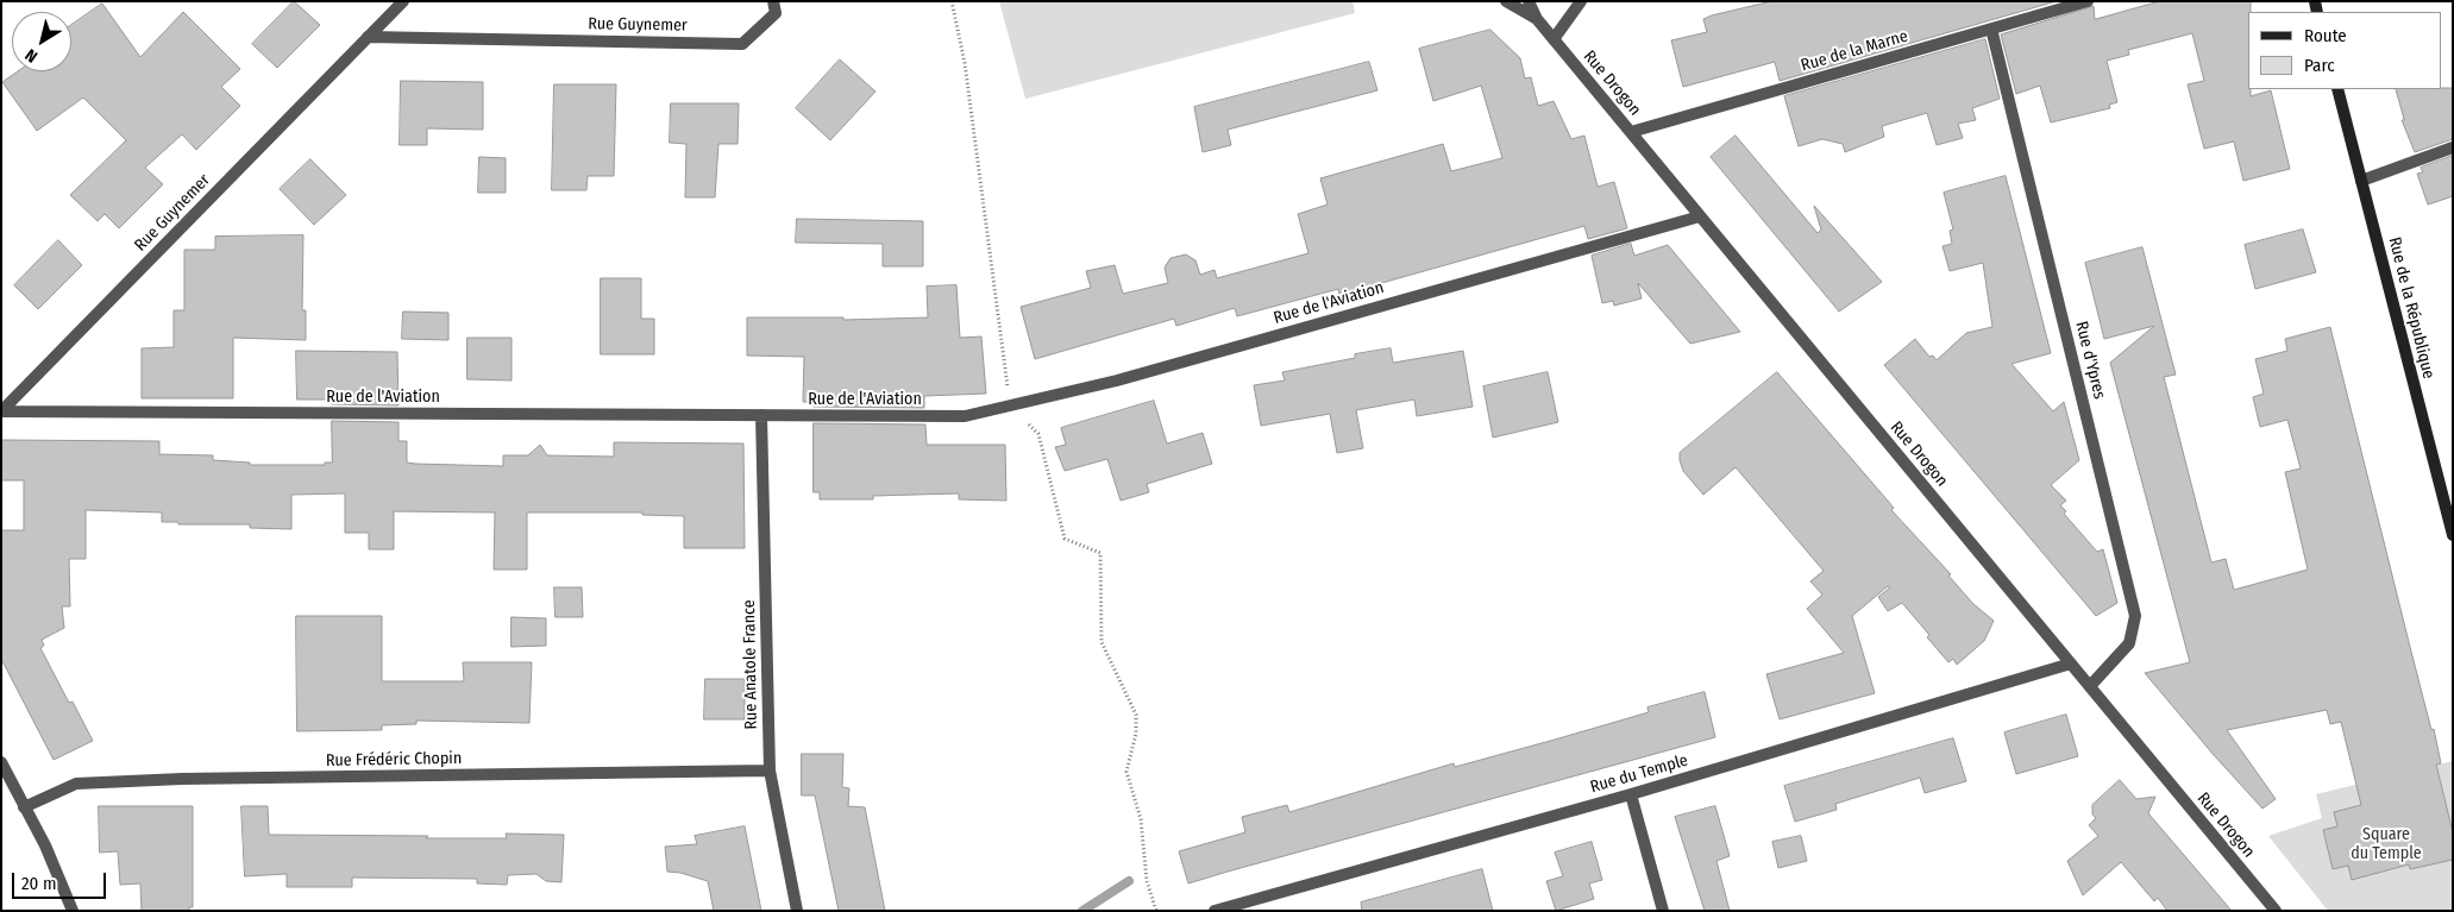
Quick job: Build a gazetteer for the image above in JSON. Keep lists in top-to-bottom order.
{
  "streets": {
    "street": [
      "Rue Guynemer",
      "Rue de la Marne",
      "Rue Drogon",
      "Rue de l'Aviation",
      "Rue de la République",
      "Rue d'Ypres",
      "Rue Anatole France",
      "Rue Frédéric Chopin",
      "Rue du Temple"
    ]
  },
  "crossings": [
    ["Rue Guynemer", "Rue de l'Aviation"],
    ["Rue de la Marne", "Rue Drogon"],
    ["Rue de la Marne", "Rue d'Ypres"],
    ["Rue Drogon", "Rue de l'Aviation"],
    ["Rue Drogon", "Rue d'Ypres"],
    ["Rue Drogon", "Rue du Temple"],
    ["Rue de l'Aviation", "Rue Anatole France"],
    ["Rue Anatole France", "Rue Frédéric Chopin"]
  ],
  "parks": ["Square du Temple"],
  "legend": ["Route", "Parc"],
  "scale_bar": "20 m",
  "north": "bottom left"
}
